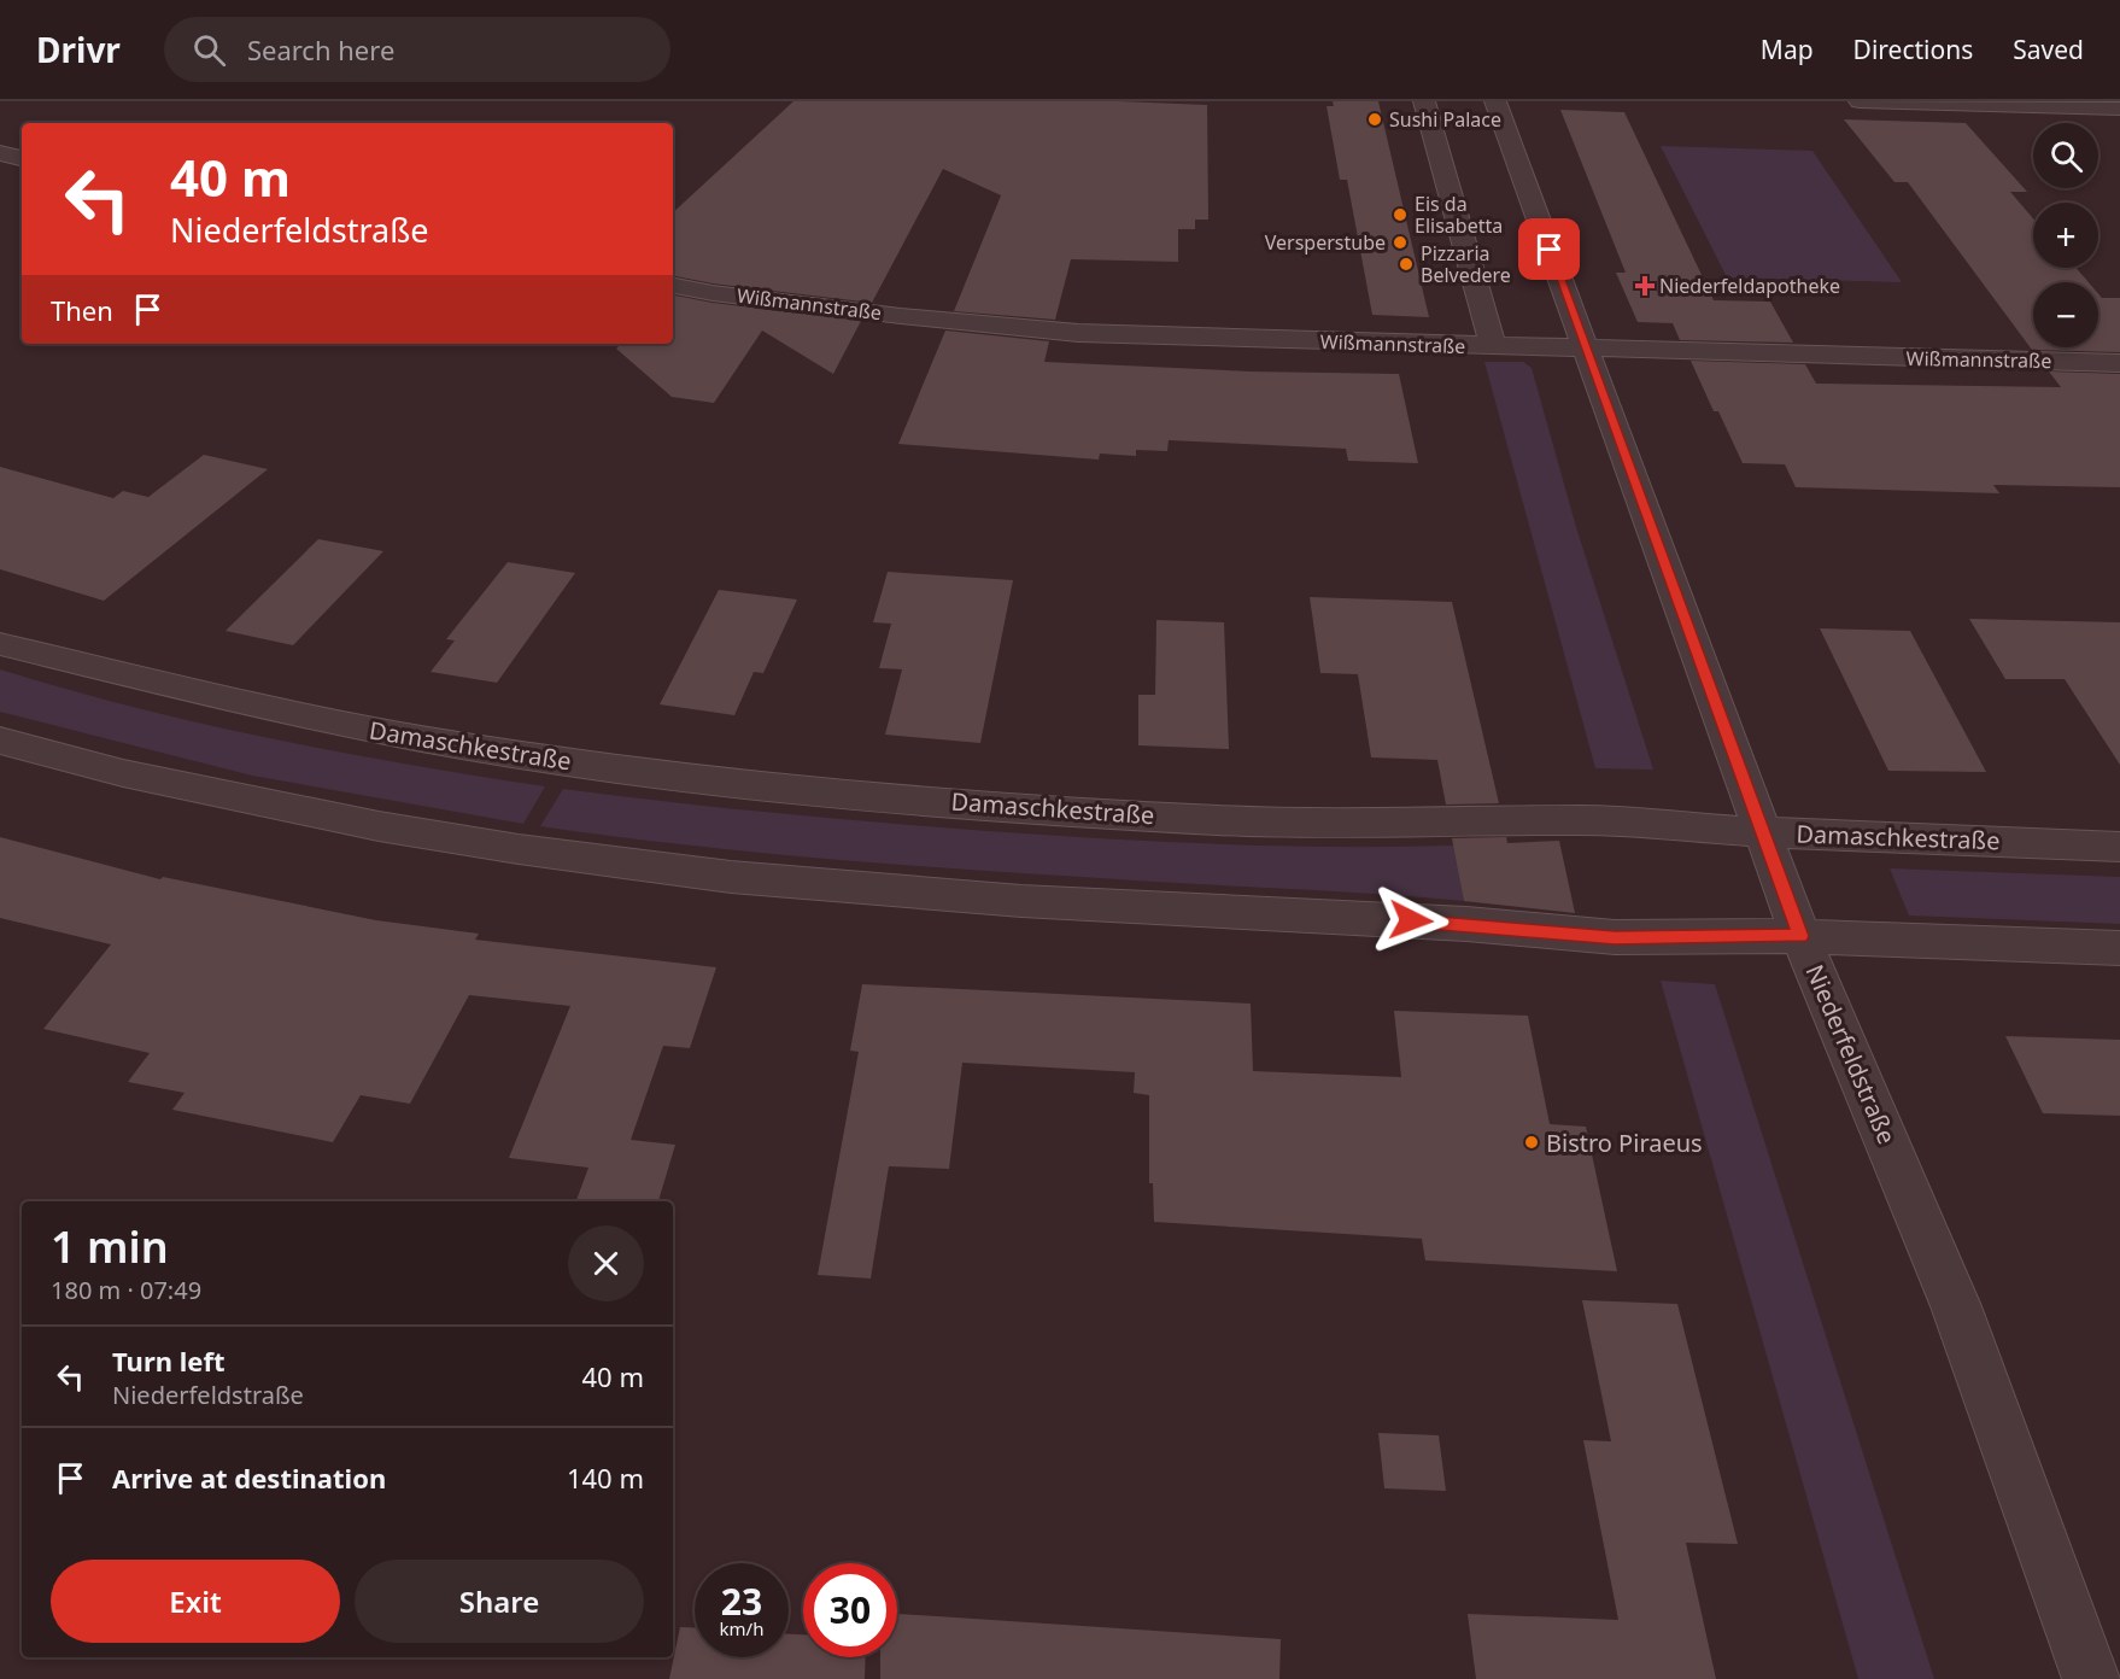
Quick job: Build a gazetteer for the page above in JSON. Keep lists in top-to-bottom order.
{
  "streets": {
    "street": ["Wißmannstraße", "Damaschkestraße", "Niederfeldstraße"]
  },
  "crossings": [
    ["Wißmannstraße", "Niederfeldstraße"],
    ["Damaschkestraße", "Niederfeldstraße"]
  ],
  "places": {
    "other": [
      "Sushi Palace",
      "Eis da Elisabetta",
      "Versperstube",
      "Pizzaria Belvedere",
      "Bistro Piraeus"
    ],
    "health": ["Niederfeldapotheke"]
  },
  "page": {
    "header": "Drivr",
    "search": "Search here",
    "nav": ["Map", "Directions", "Saved"],
    "map_buttons": ["+", "−"],
    "turn": ["40 m", "Niederfeldstraße"],
    "then": "Then",
    "heading": ["1 min", "180 m · 07:49"],
    "list": [
      {
        "name": "Turn left",
        "note": "Niederfeldstraße",
        "value": "40 m"
      },
      {
        "name": "Arrive at destination",
        "value": "140 m"
      }
    ],
    "buttons": ["Exit", "Share"],
    "speed": "23 km/h",
    "limit": "30"
  }
}
